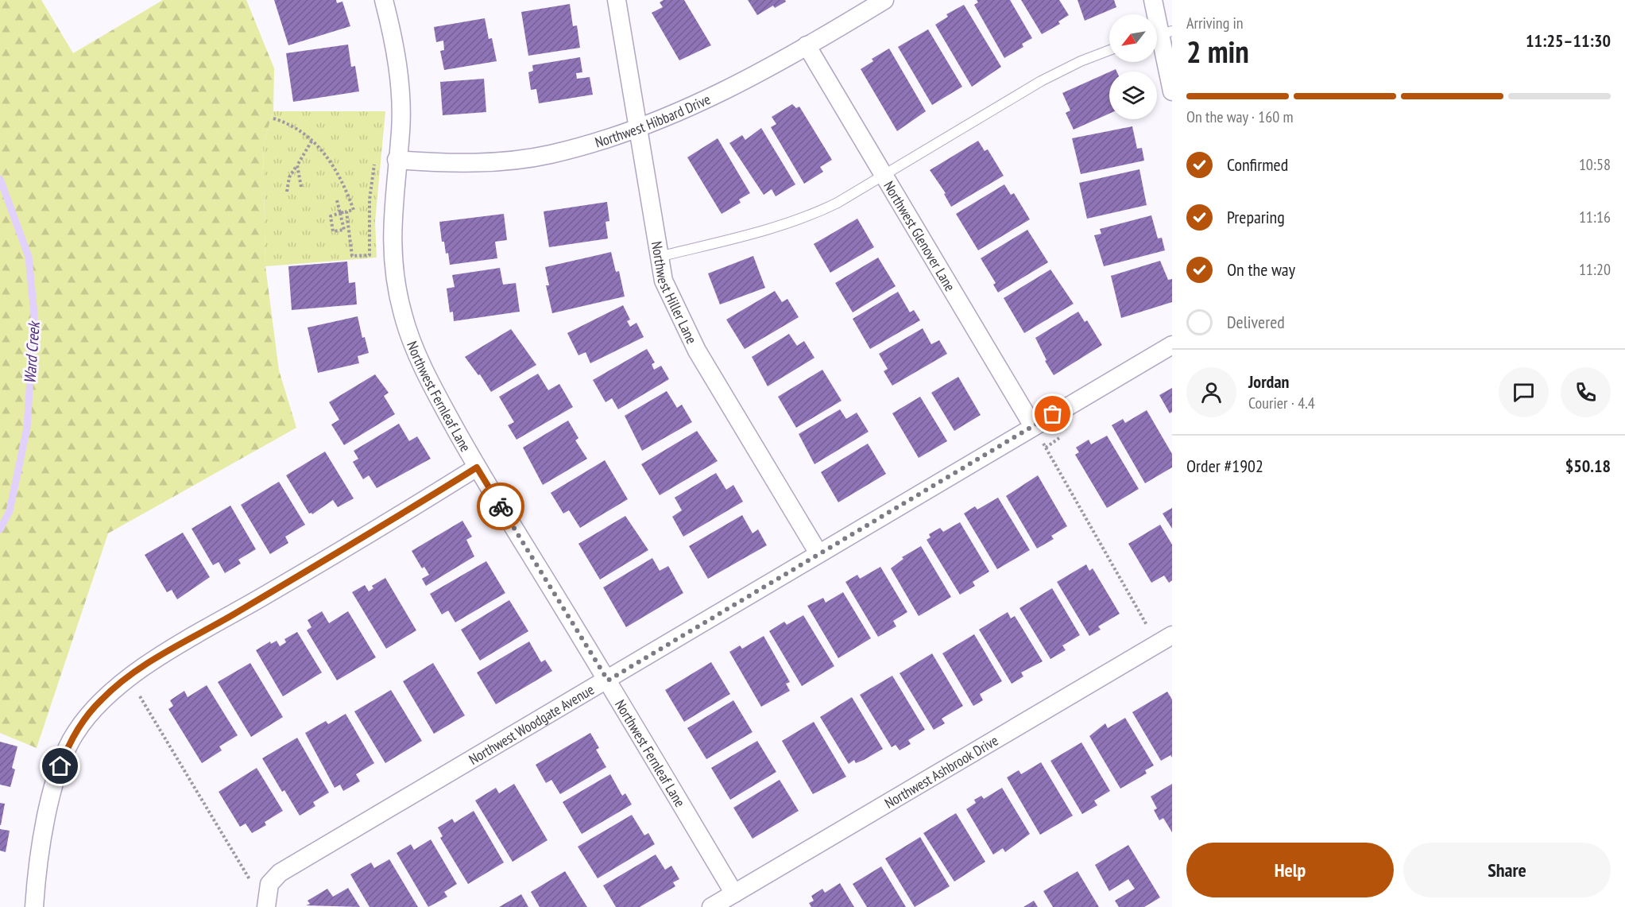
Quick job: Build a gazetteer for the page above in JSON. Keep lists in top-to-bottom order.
{
  "streets": {
    "street": [
      "Northwest Hibbard Drive",
      "Northwest Glenover Lane",
      "Northwest Hiller Lane",
      "Northwest Fernleaf Lane",
      "Northwest Woodgate Avenue",
      "Northwest Ashbrook Drive"
    ]
  },
  "crossings": [
    ["Northwest Hibbard Drive", "Northwest Glenover Lane"],
    ["Northwest Hibbard Drive", "Northwest Hiller Lane"],
    ["Northwest Hibbard Drive", "Northwest Fernleaf Lane"],
    ["Northwest Glenover Lane", "Northwest Woodgate Avenue"],
    ["Northwest Hiller Lane", "Northwest Woodgate Avenue"],
    ["Northwest Fernleaf Lane", "Northwest Woodgate Avenue"],
    ["Northwest Fernleaf Lane", "Northwest Ashbrook Drive"]
  ],
  "water": ["Ward Creek"],
  "north": "bottom left",
  "page": {
    "heading": ["2 min", "Arriving in", "11:25–11:30"],
    "panel": [
      "Jordan",
      "Courier · 4.4",
      "Order #1902",
      "$50.18"
    ],
    "bar": "On the way · 160 m",
    "list": [
      ["Confirmed", "10:58"],
      ["Preparing", "11:16"],
      ["On the way", "11:20"],
      "Delivered"
    ],
    "buttons": ["Help", "Share"]
  }
}
